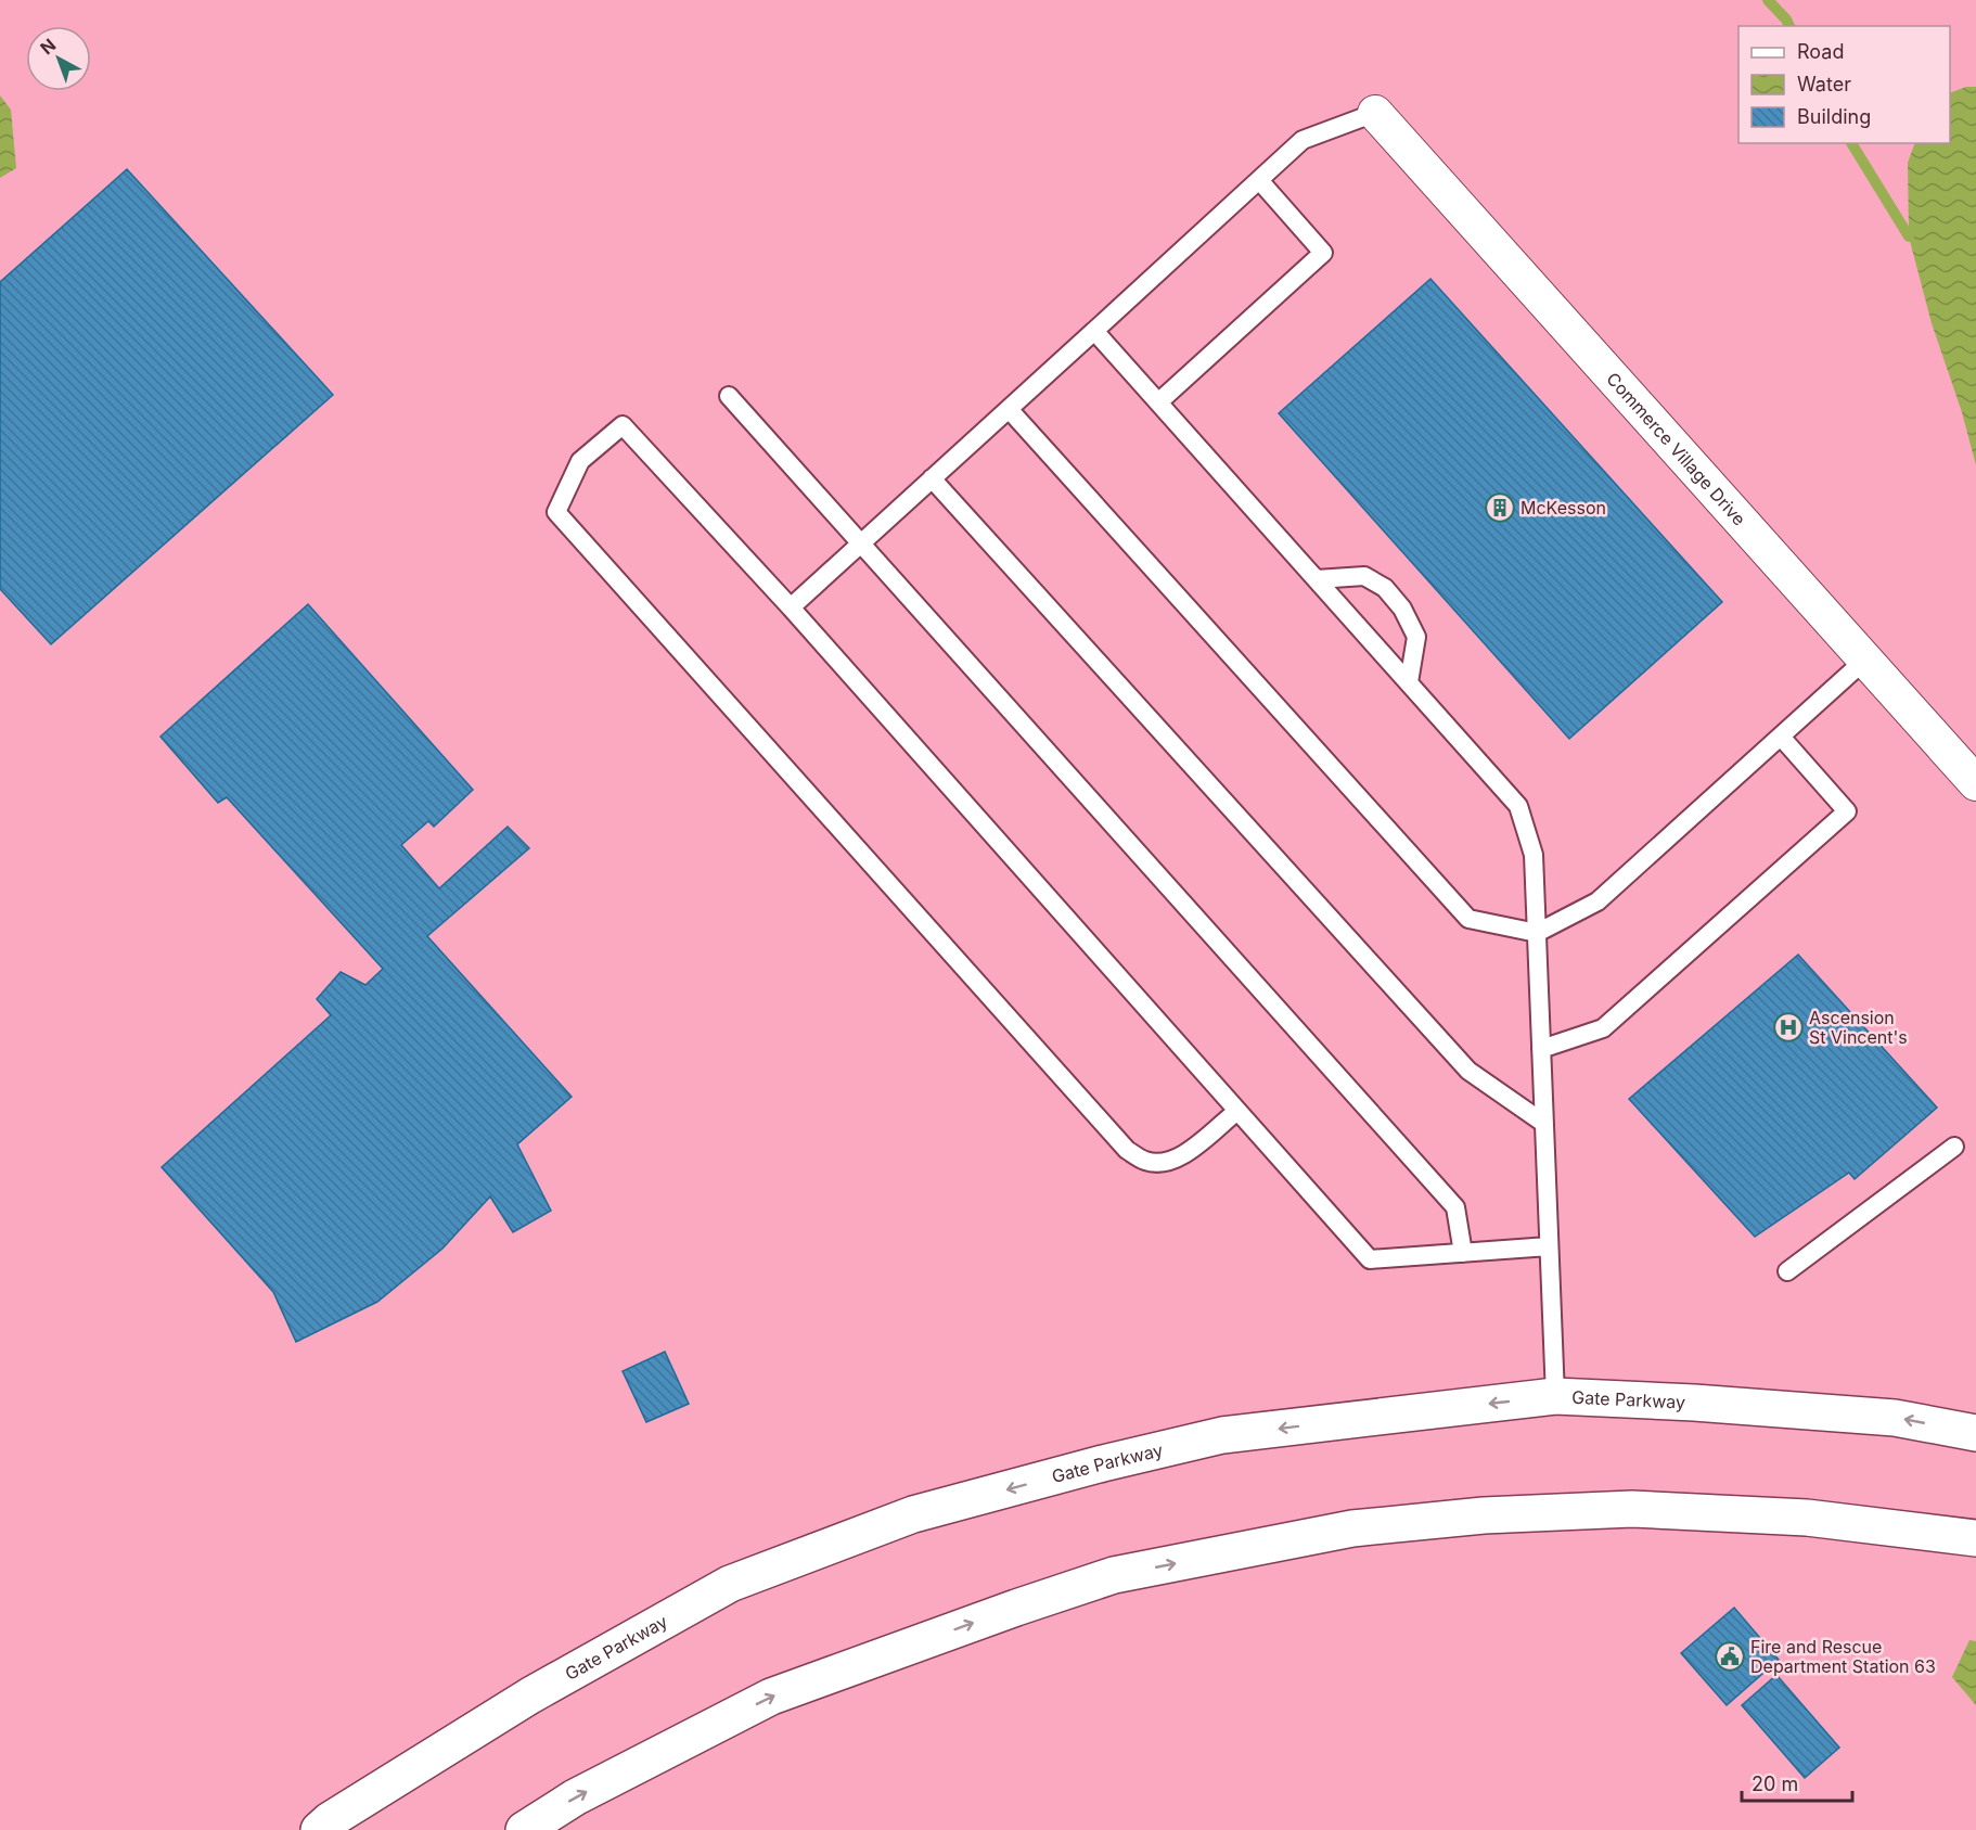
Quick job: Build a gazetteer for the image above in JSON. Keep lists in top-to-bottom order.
{
  "streets": {
    "main road": ["Gate Parkway"],
    "street": ["Commerce Village Drive"]
  },
  "places": {
    "building": ["McKesson"],
    "hospital": ["Ascension St Vincent's"],
    "public building": ["Fire and Rescue Department Station 63"]
  },
  "legend": ["Road", "Water", "Building"],
  "scale_bar": "20 m",
  "north": "top left"
}
